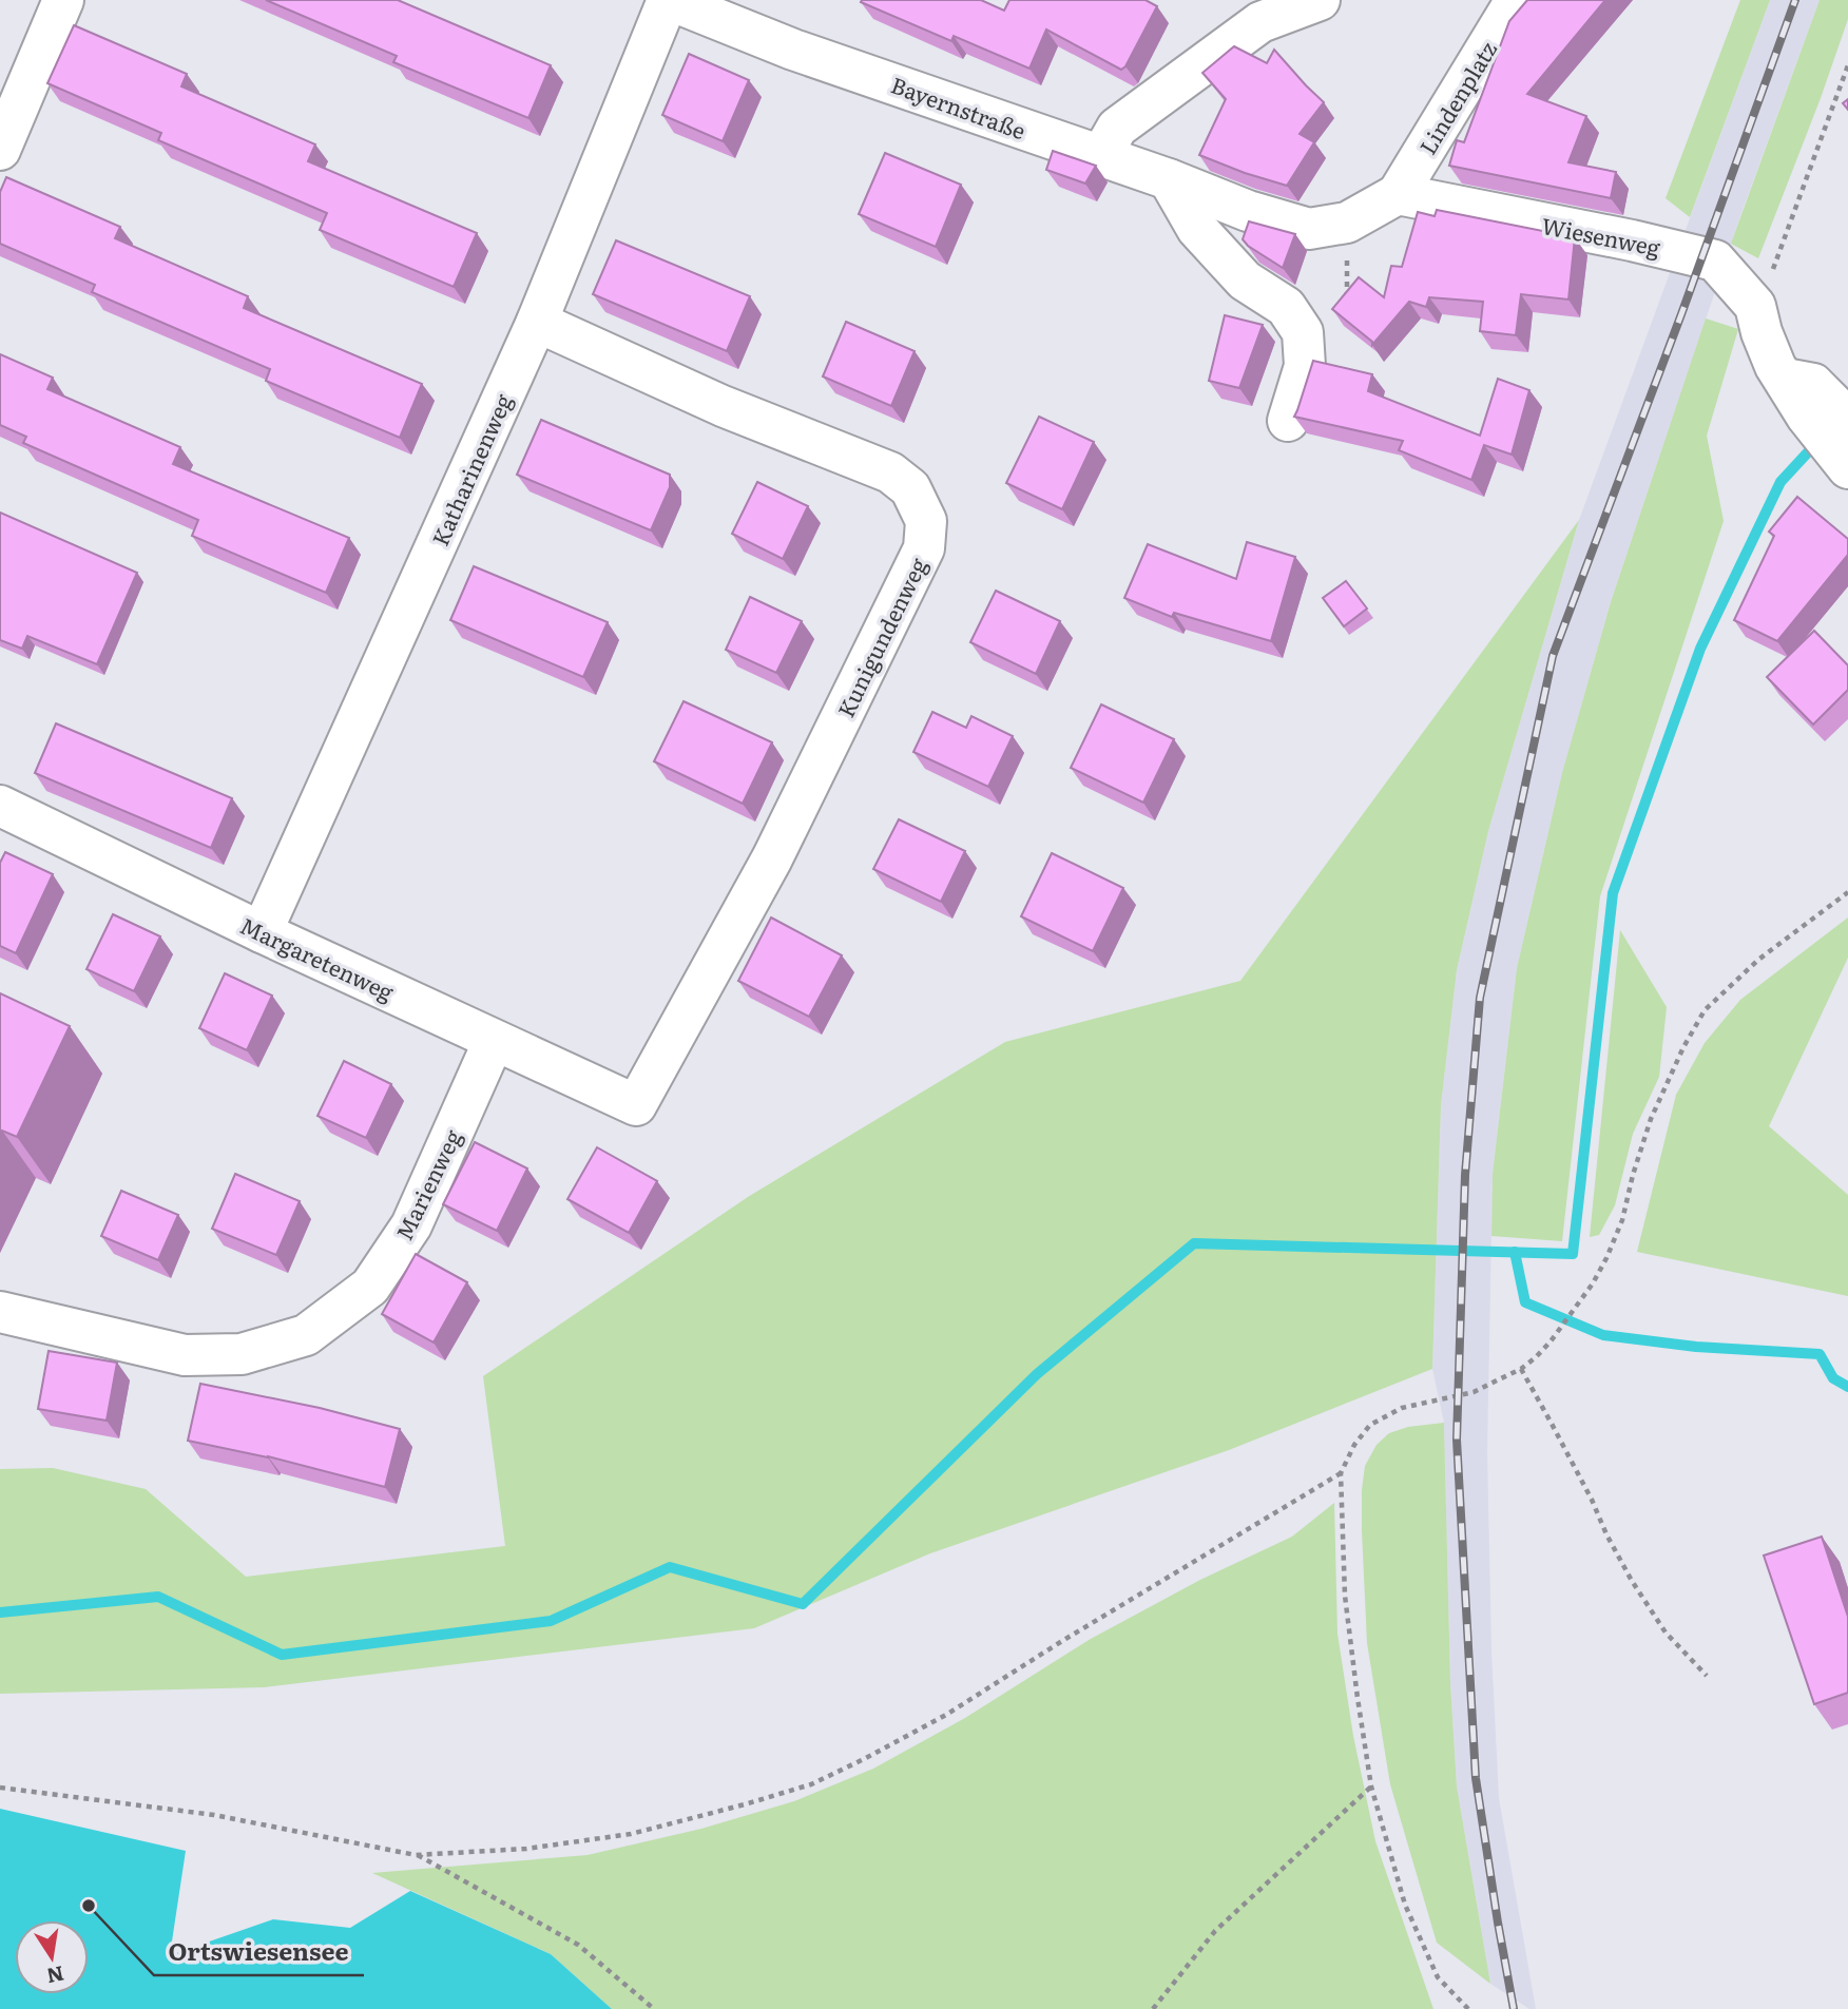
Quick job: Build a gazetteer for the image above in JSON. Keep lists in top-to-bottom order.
{
  "streets": {
    "street": [
      "Lindenplatz",
      "Bayernstraße",
      "Wiesenweg",
      "Katharinenweg",
      "Kunigundenweg",
      "Margaretenweg",
      "Marienweg"
    ]
  },
  "crossings": [
    ["Lindenplatz", "Wiesenweg"],
    ["Bayernstraße", "Katharinenweg"],
    ["Katharinenweg", "Kunigundenweg"],
    ["Katharinenweg", "Margaretenweg"],
    ["Kunigundenweg", "Margaretenweg"],
    ["Margaretenweg", "Marienweg"]
  ],
  "places": ["Ortswiesensee"],
  "north": "bottom"
}
